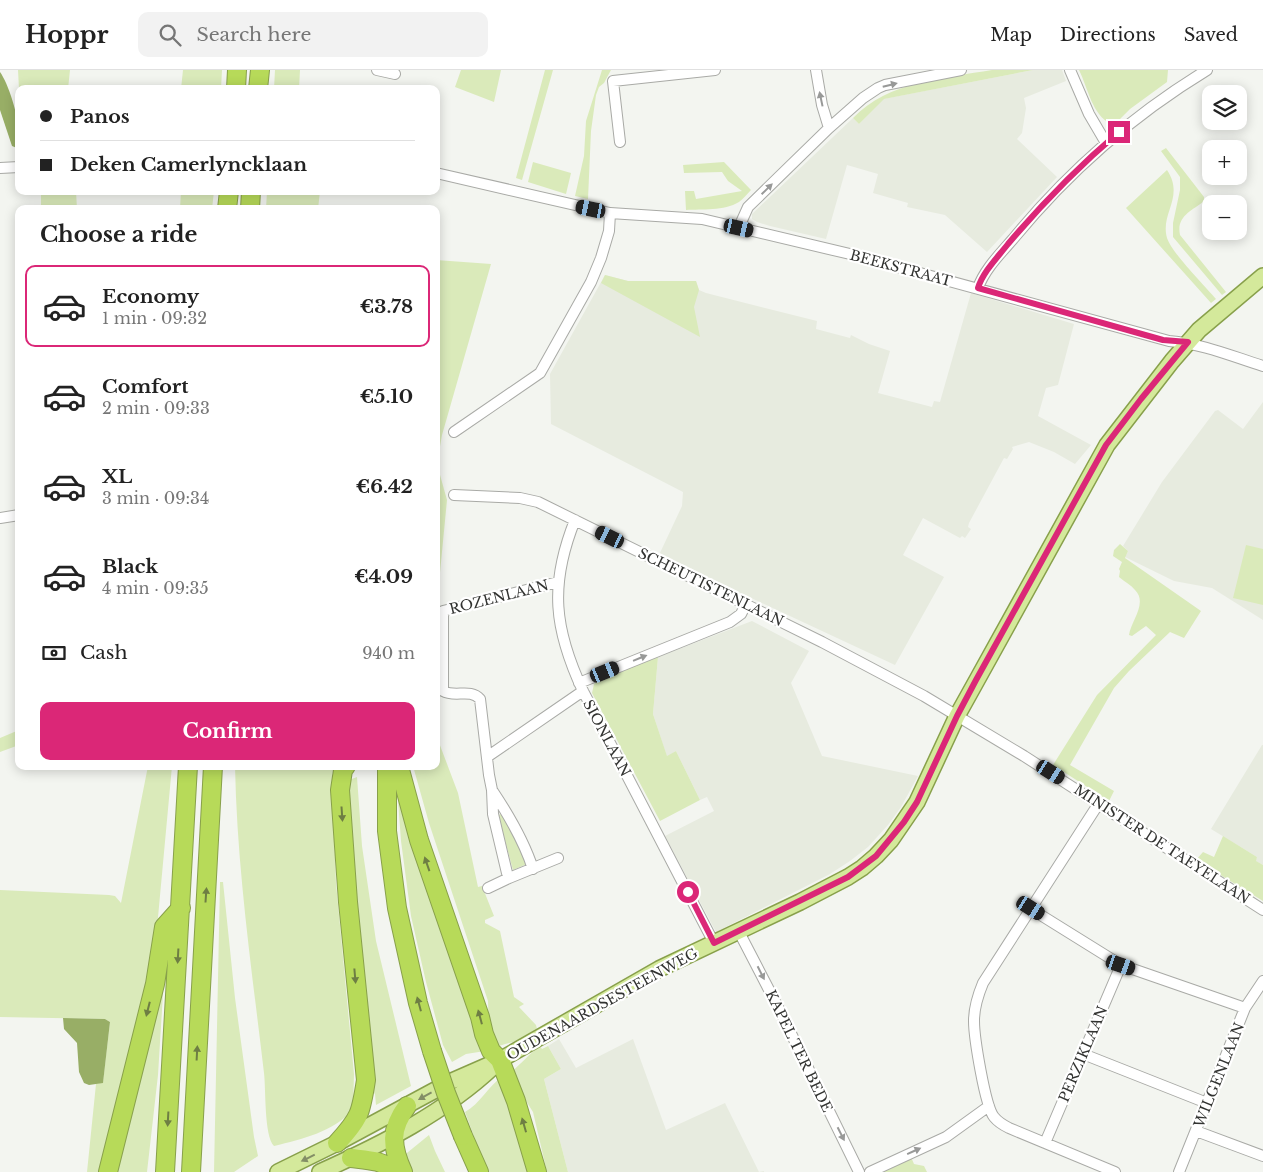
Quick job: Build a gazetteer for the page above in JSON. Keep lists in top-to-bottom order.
{
  "streets": {
    "main road": ["OUDENAARDSESTEENWEG"],
    "street": [
      "BEEKSTRAAT",
      "SCHEUTISTENLAAN",
      "ROZENLAAN",
      "SIONLAAN",
      "MINISTER DE TAEYELAAN",
      "KAPEL TER BEDE",
      "PERZIKLAAN",
      "WILGENLAAN"
    ]
  },
  "crossings": [
    ["BEEKSTRAAT", "OUDENAARDSESTEENWEG"],
    ["SCHEUTISTENLAAN", "SIONLAAN"],
    ["SCHEUTISTENLAAN", "MINISTER DE TAEYELAAN"],
    ["SCHEUTISTENLAAN", "OUDENAARDSESTEENWEG"],
    ["ROZENLAAN", "SIONLAAN"],
    ["SIONLAAN", "OUDENAARDSESTEENWEG"],
    ["MINISTER DE TAEYELAAN", "OUDENAARDSESTEENWEG"],
    ["OUDENAARDSESTEENWEG", "KAPEL TER BEDE"]
  ],
  "one_way": ["KAPEL TER BEDE"],
  "page": {
    "header": "Hoppr",
    "search": "Search here",
    "nav": ["Map", "Directions", "Saved"],
    "map_buttons": ["+", "−"],
    "banner": ["Panos", "Deken Camerlyncklaan"],
    "heading": "Choose a ride",
    "list": [
      {
        "name": "Economy",
        "note": "1 min · 09:32",
        "value": "€3.78"
      },
      {
        "name": "Comfort",
        "note": "2 min · 09:33",
        "value": "€5.10"
      },
      {
        "name": "XL",
        "note": "3 min · 09:34",
        "value": "€6.42"
      },
      {
        "name": "Black",
        "note": "4 min · 09:35",
        "value": "€4.09"
      }
    ],
    "pay": ["Cash", "940 m"],
    "buttons": "Confirm"
  }
}
